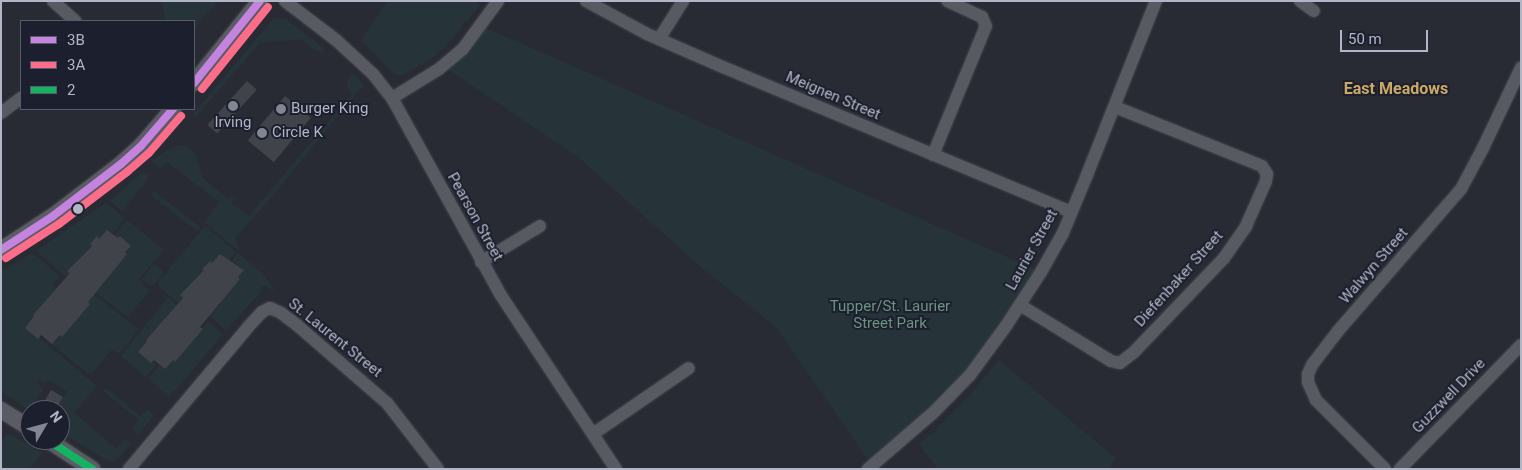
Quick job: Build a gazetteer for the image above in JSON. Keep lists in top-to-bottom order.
{
  "streets": {
    "street": [
      "Meignen Street",
      "Pearson Street",
      "Laurier Street",
      "Walwyn Street",
      "Diefenbaker Street",
      "St. Laurent Street",
      "Guzzwell Drive"
    ]
  },
  "crossings": [
    ["Meignen Street", "Laurier Street"],
    ["Laurier Street", "Diefenbaker Street"]
  ],
  "districts": ["East Meadows"],
  "parks": ["Tupper/St. Laurier Street Park"],
  "places": ["Irving", "Burger King", "Circle K"],
  "lines": ["transit line 3B", "transit line 3A", "transit line 2"],
  "legend": ["3B", "3A", "2"],
  "scale_bar": "50 m",
  "north": "top right"
}
